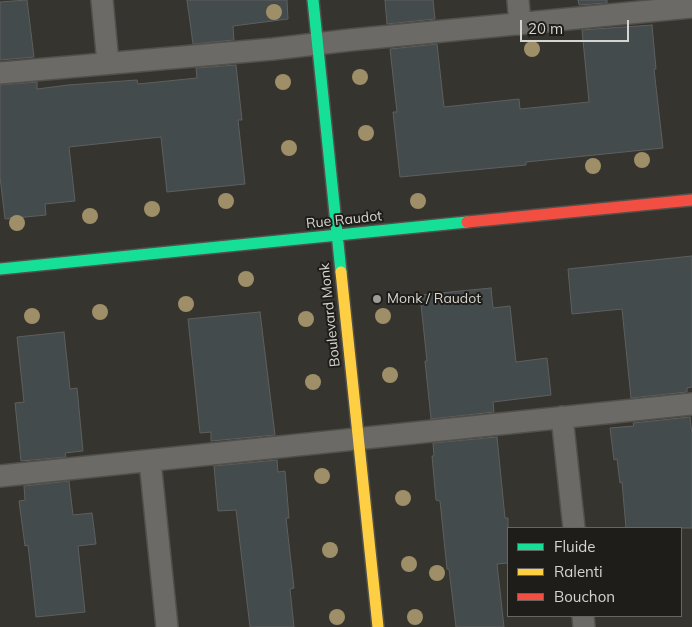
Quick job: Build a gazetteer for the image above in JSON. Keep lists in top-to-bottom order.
{
  "streets": {
    "street": ["Rue Raudot", "Boulevard Monk"]
  },
  "crossings": [
    ["Rue Raudot", "Boulevard Monk"]
  ],
  "places": ["Monk / Raudot"],
  "legend": ["Fluide", "Ralenti", "Bouchon"],
  "scale_bar": "20 m"
}
